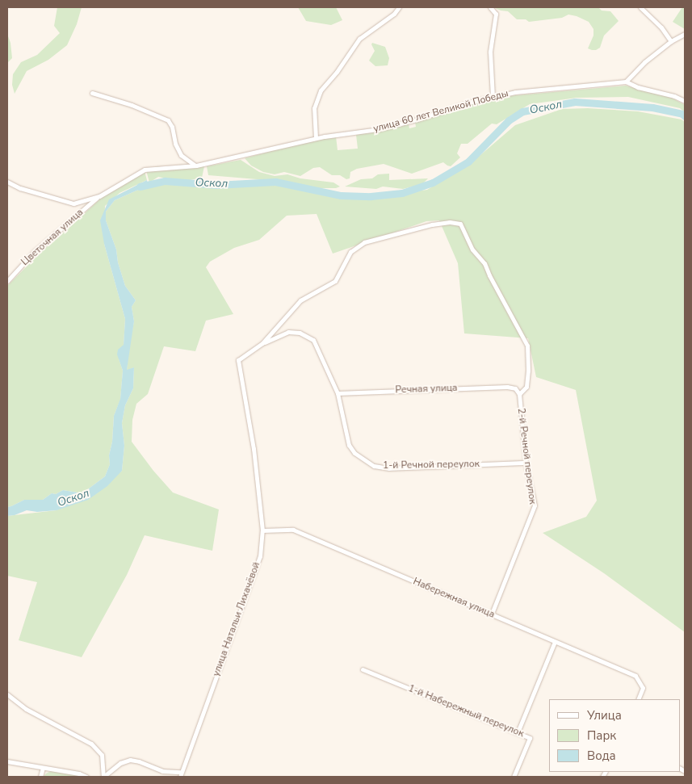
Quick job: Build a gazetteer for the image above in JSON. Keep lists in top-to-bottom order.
{
  "streets": {
    "street": [
      "улица 60 лет Великой Победы",
      "Цветочная улица",
      "Речная улица",
      "2-й Речной переулок",
      "1-й Речной переулок",
      "Набережная улица",
      "улица Натальи Лихачёвой",
      "1-й Набережный переулок"
    ]
  },
  "crossings": [
    ["улица 60 лет Великой Победы", "Цветочная улица"],
    ["Речная улица", "2-й Речной переулок"],
    ["Речная улица", "1-й Речной переулок"],
    ["2-й Речной переулок", "1-й Речной переулок"],
    ["2-й Речной переулок", "Набережная улица"],
    ["1-й Речной переулок", "улица Натальи Лихачёвой"],
    ["Набережная улица", "улица Натальи Лихачёвой"]
  ],
  "water": ["Оскол"],
  "legend": ["Улица", "Парк", "Вода"]
}
